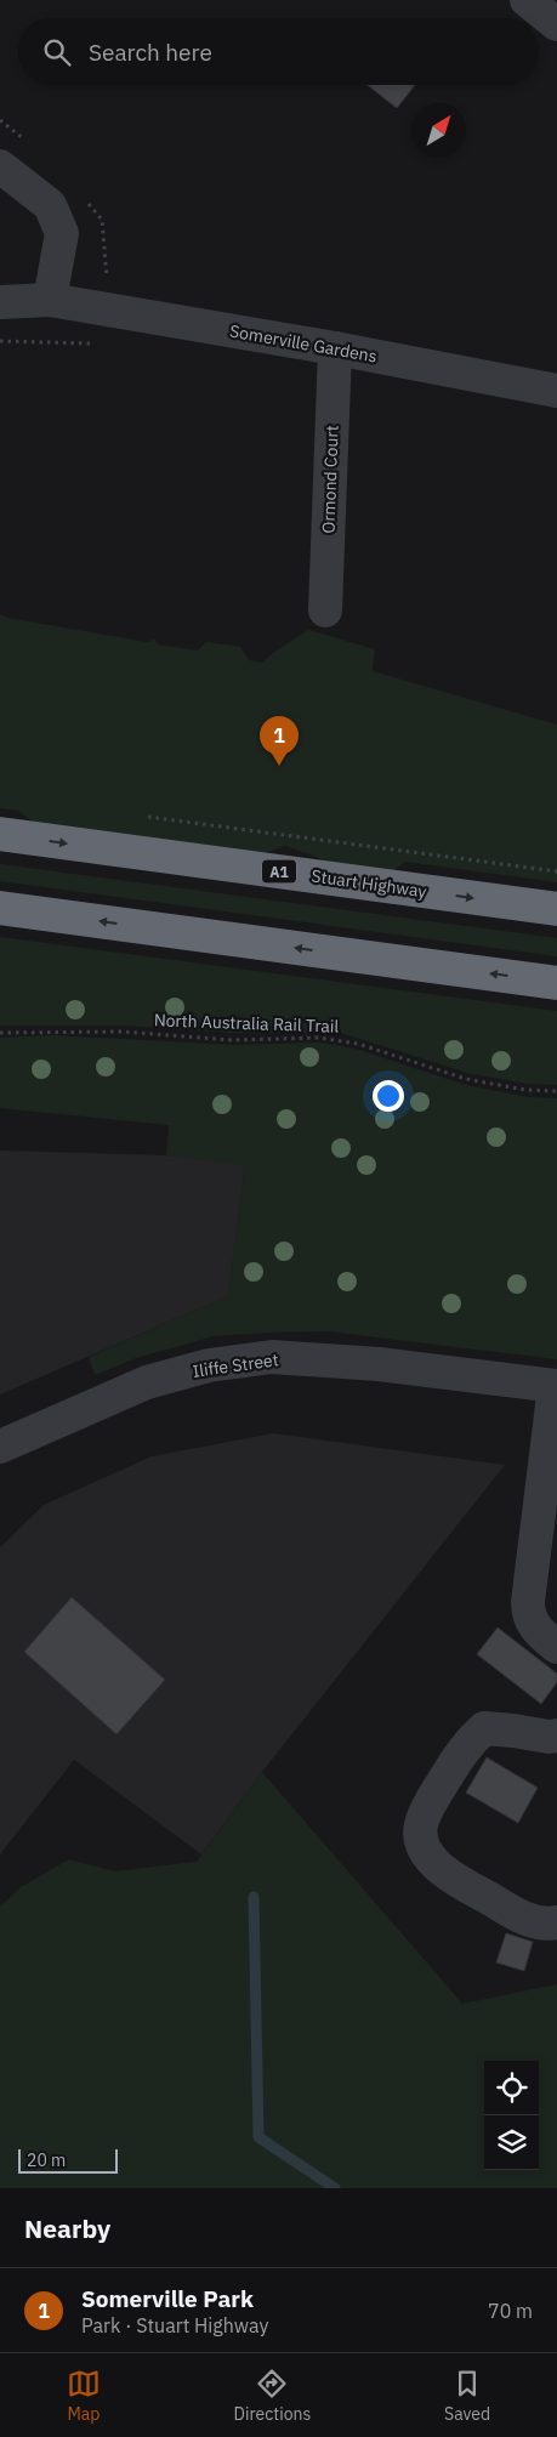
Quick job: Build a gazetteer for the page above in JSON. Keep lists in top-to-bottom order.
{
  "streets": {
    "highway": ["A1", "Stuart Highway"],
    "street": ["Somerville Gardens", "Ormond Court", "Iliffe Street"],
    "path": ["North Australia Rail Trail"]
  },
  "crossings": [
    ["Somerville Gardens", "Ormond Court"]
  ],
  "scale_bar": "20 m",
  "north": "top right",
  "page": {
    "search": "Search here",
    "pins": "1",
    "scale": "20 m",
    "heading": "Nearby",
    "list": [
      {
        "mark": "1",
        "name": "Somerville Park",
        "note": "Park · Stuart Highway",
        "value": "70 m"
      }
    ],
    "nav": ["Map", "Directions", "Saved"]
  }
}
